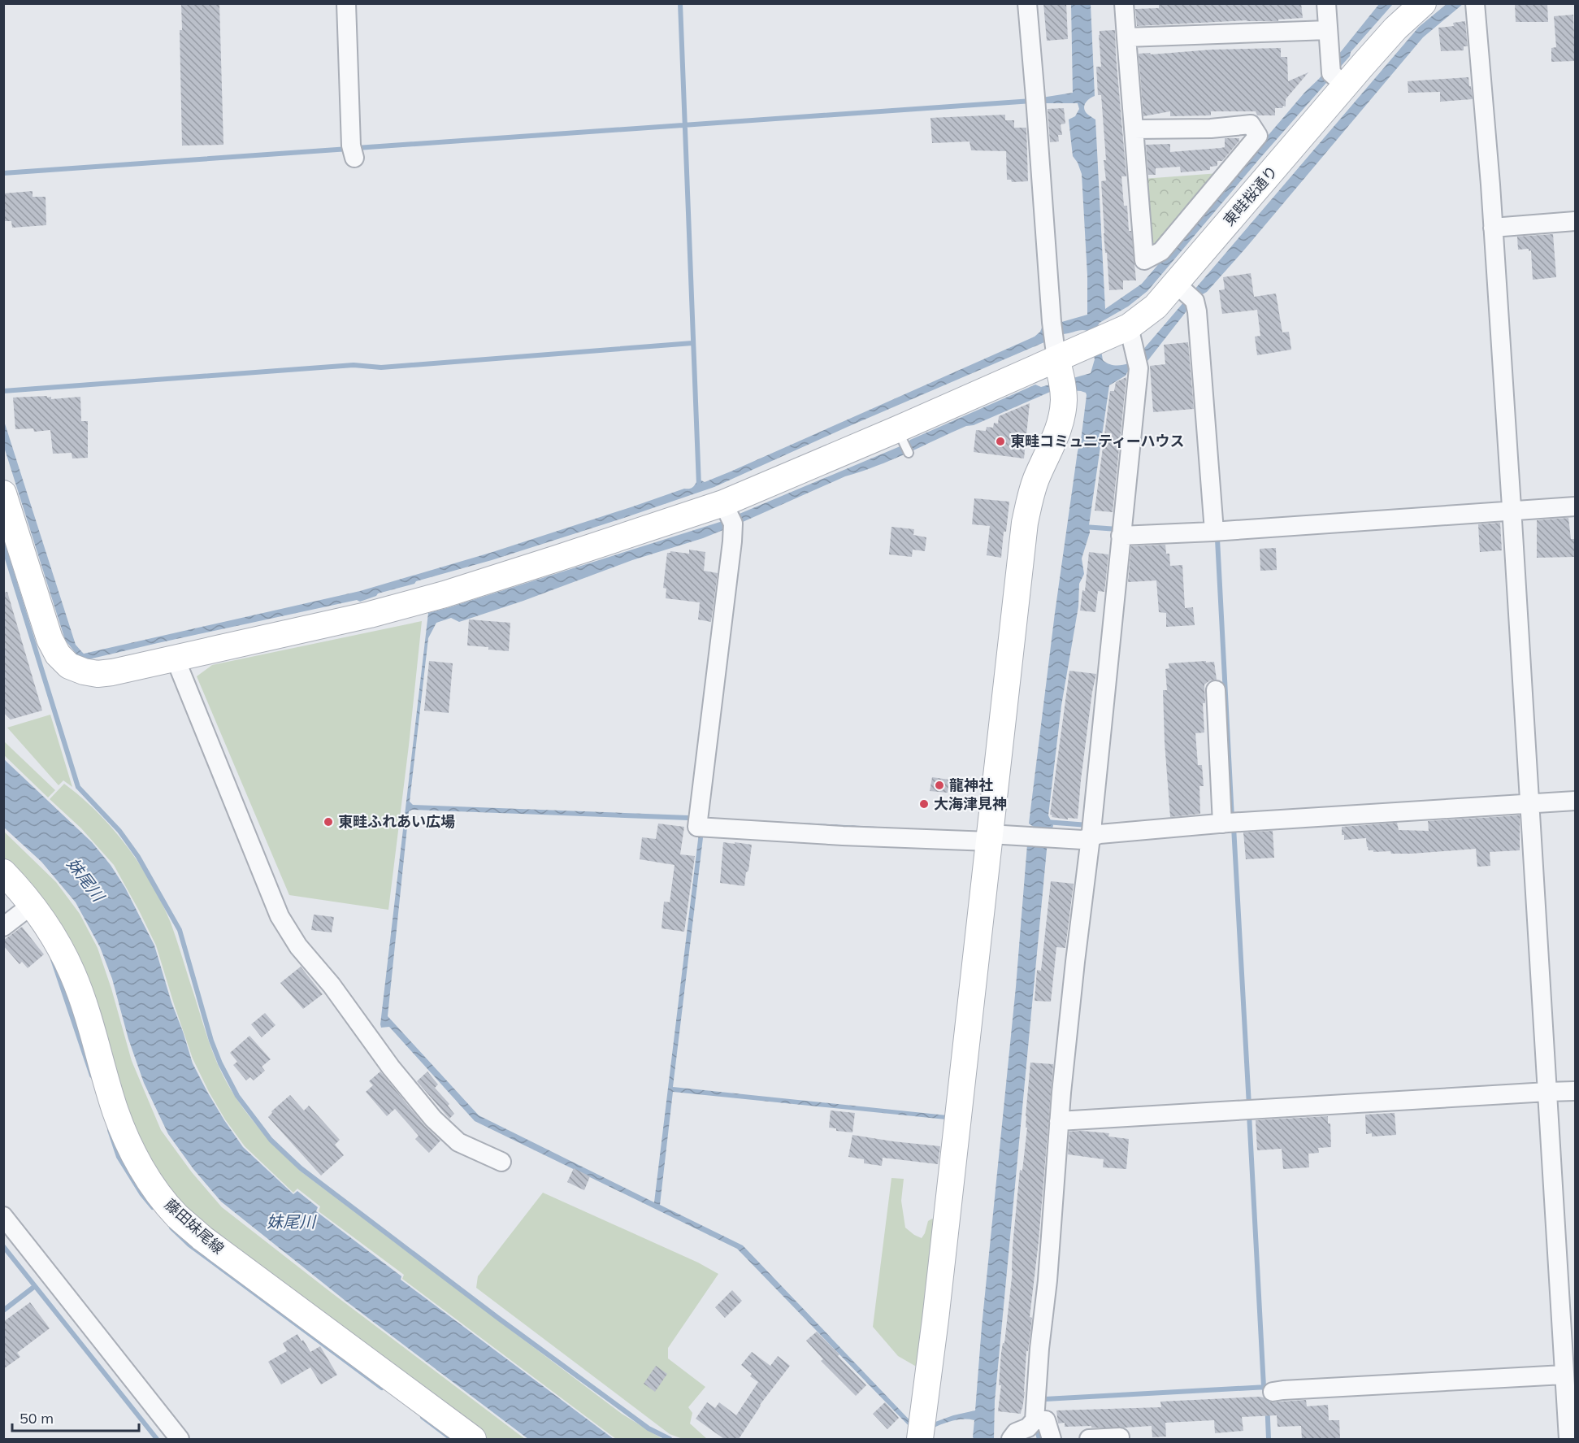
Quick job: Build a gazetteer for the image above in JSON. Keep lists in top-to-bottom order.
{
  "streets": {
    "street": ["東畦桜通り", "藤田妹尾線"]
  },
  "water": ["妹尾川"],
  "places": [
    "東畦コミュニティーハウス",
    "龍神社",
    "大海津見神",
    "東畦ふれあい広場"
  ],
  "scale_bar": "50 m"
}
